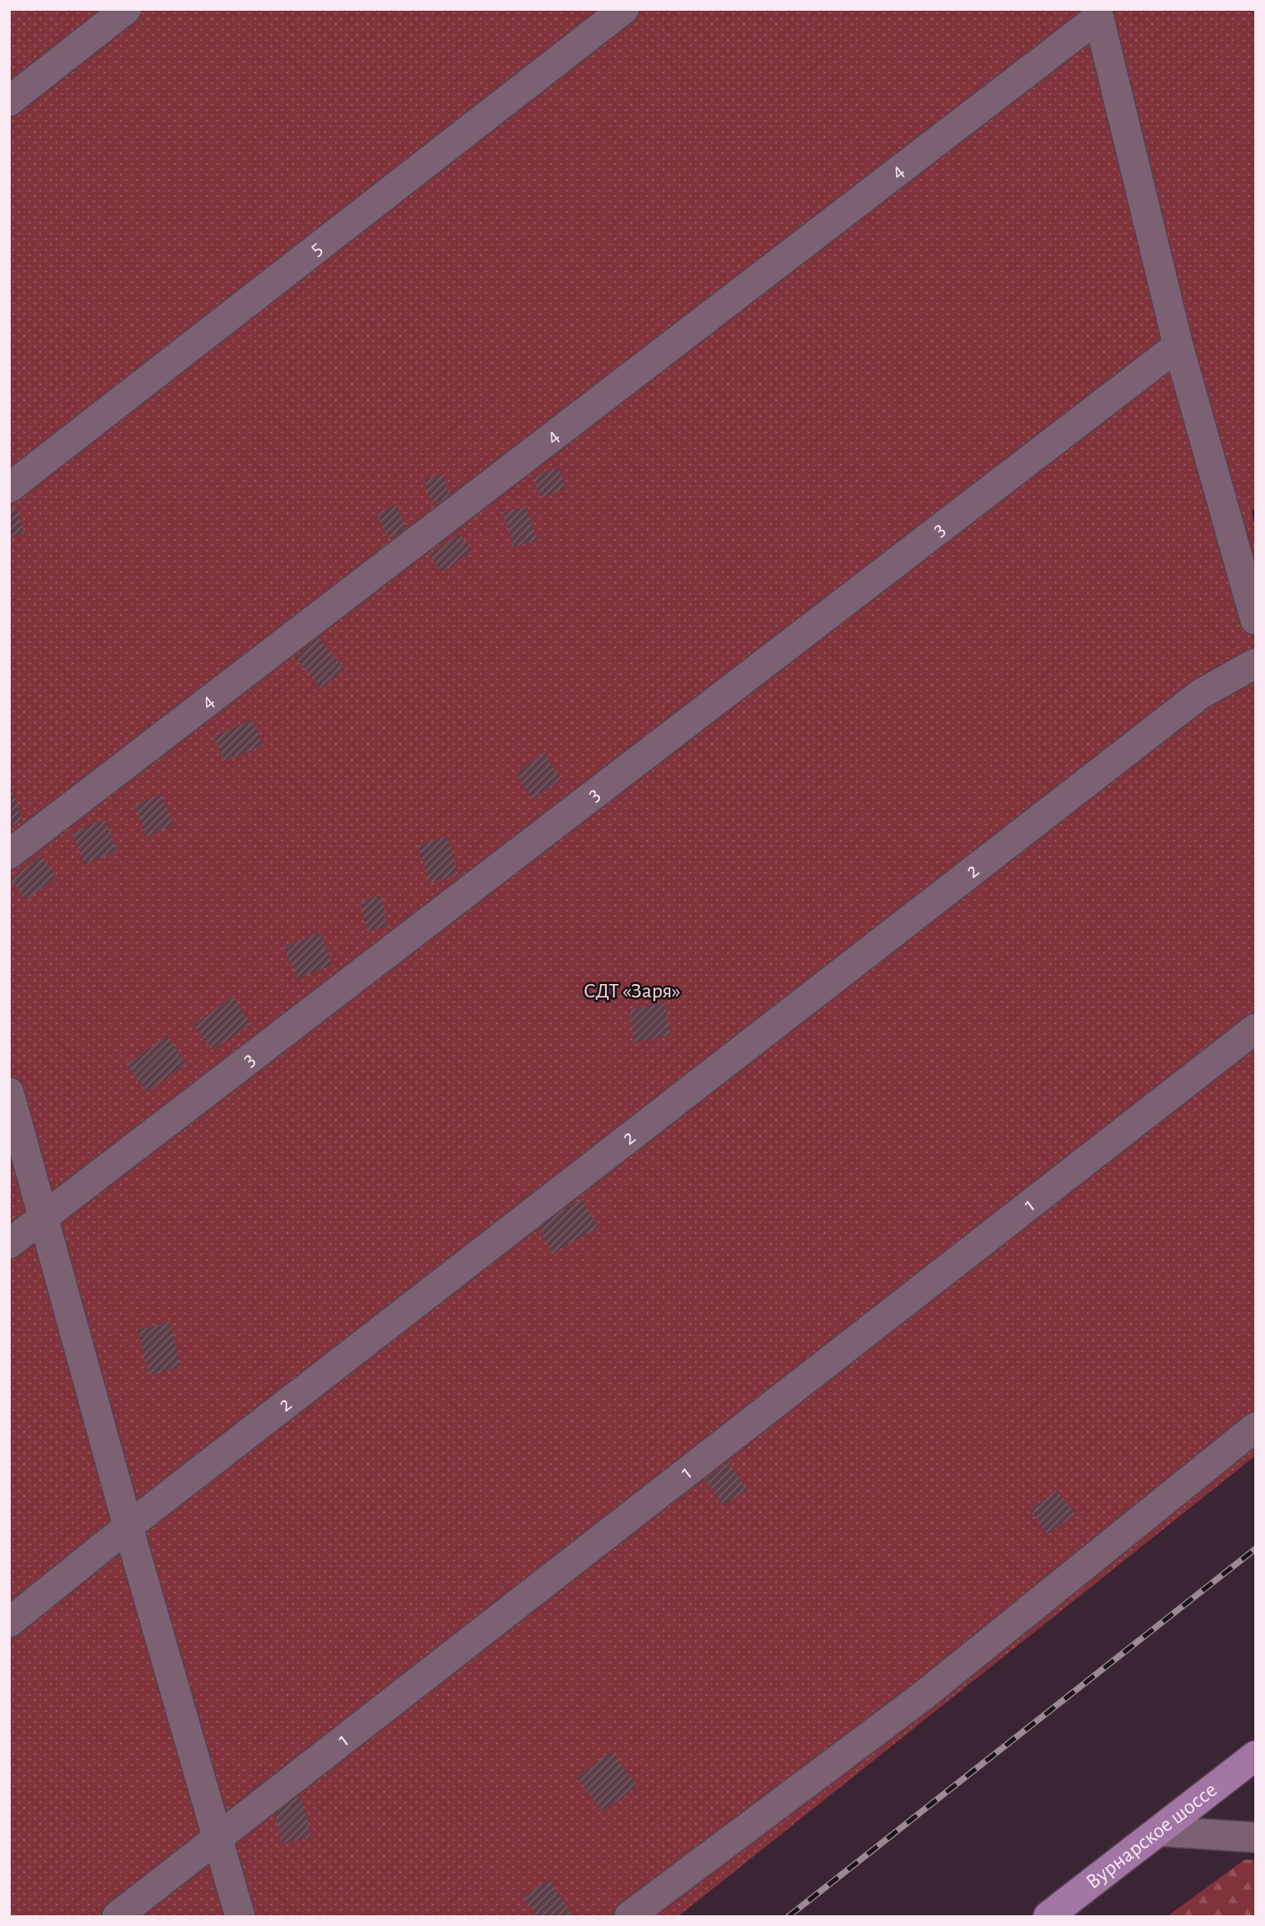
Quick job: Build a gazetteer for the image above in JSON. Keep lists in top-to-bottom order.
{
  "streets": {
    "main road": ["Вурнарское шоссе"],
    "street": [
      "4",
      "5",
      "3",
      "2",
      "1"
    ]
  },
  "parks": ["СДТ «Заря»"]
}
